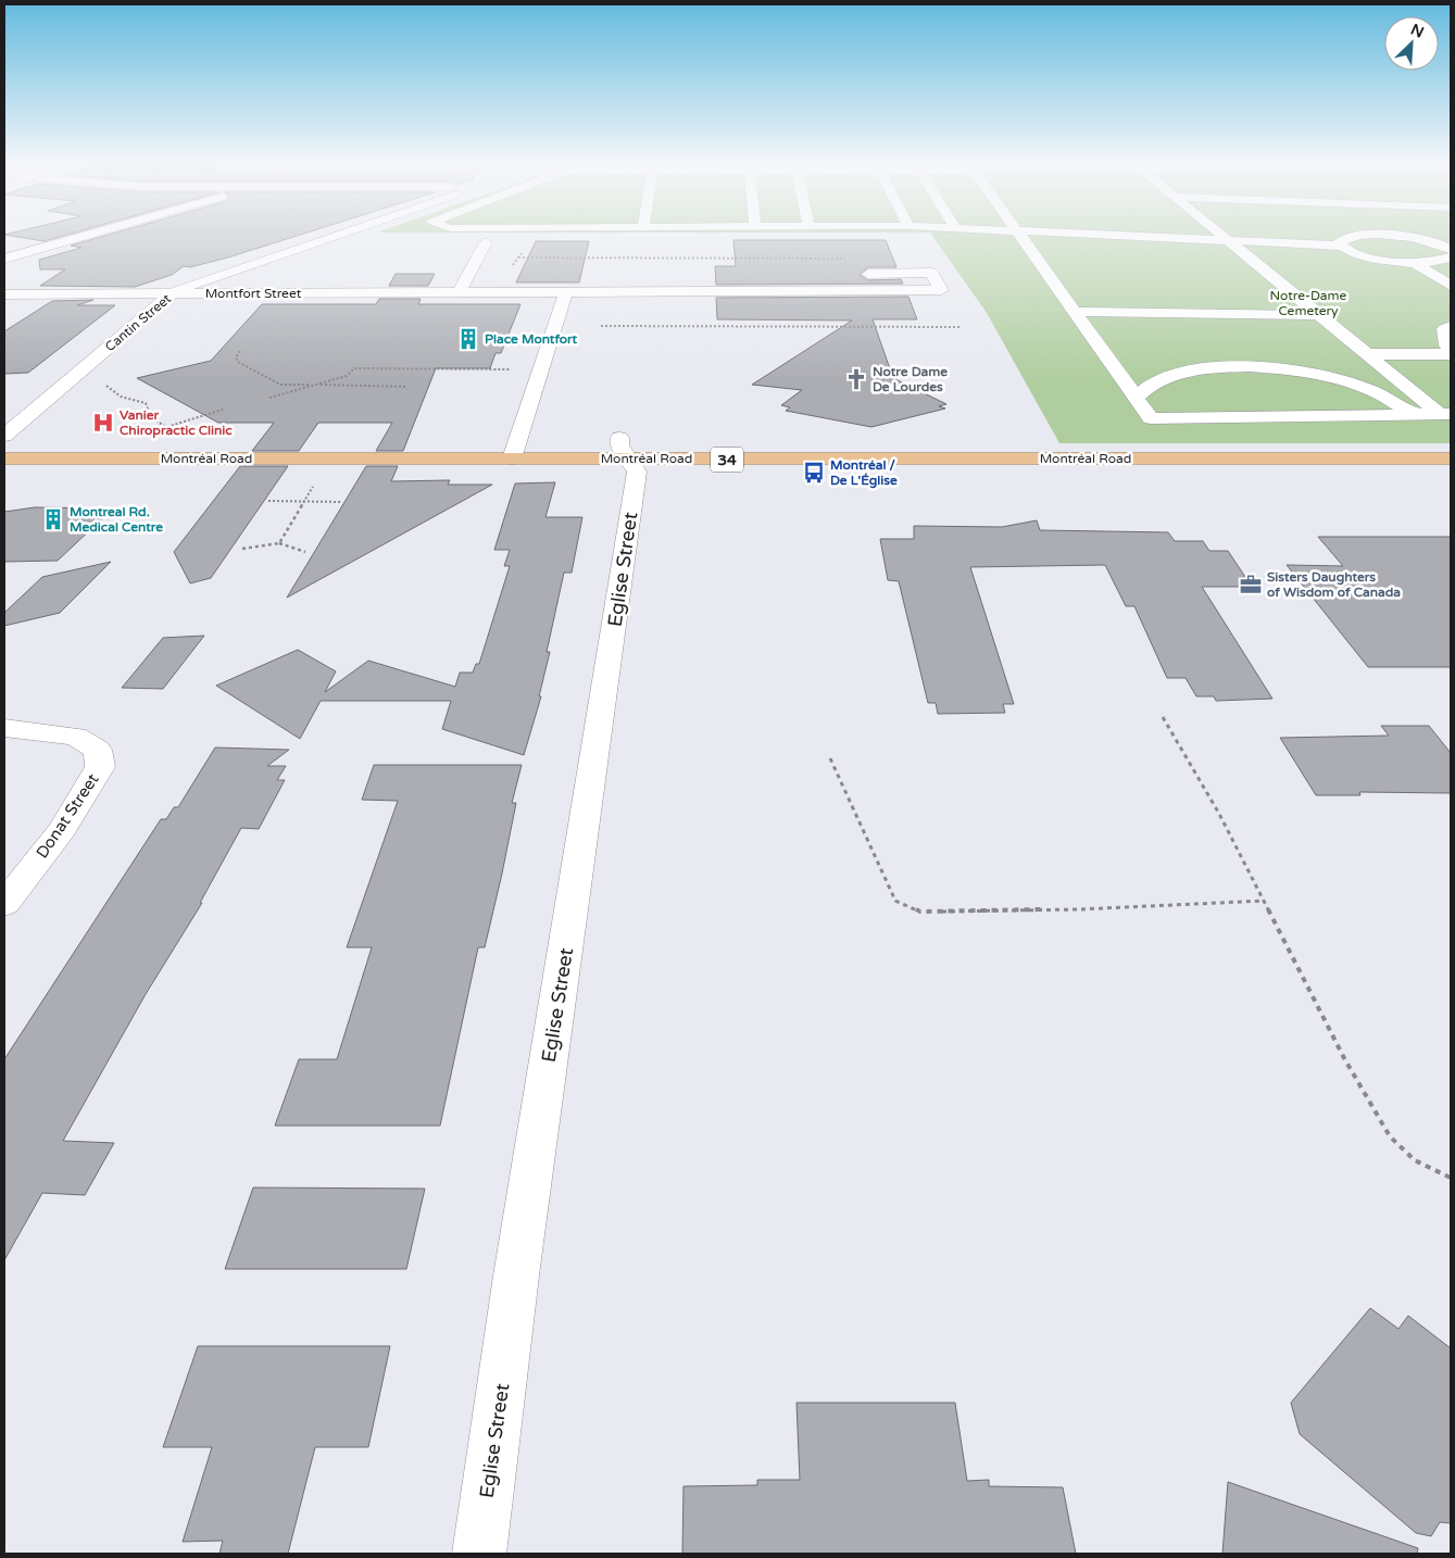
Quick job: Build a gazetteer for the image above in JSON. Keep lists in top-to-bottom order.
{
  "streets": {
    "main road": ["Montréal Road", "34"],
    "street": [
      "Montfort Street",
      "Cantin Street",
      "Eglise Street",
      "Donat Street"
    ]
  },
  "crossings": [
    ["Montfort Street", "Cantin Street"],
    ["Montréal Road", "Eglise Street"]
  ],
  "parks": ["Notre-Dame Cemetery"],
  "places": {
    "building": ["Place Montfort", "Montreal Rd. Medical Centre"],
    "church": ["Notre Dame De Lourdes"],
    "hospital": ["Vanier Chiropractic Clinic"],
    "bus stop": ["Montréal / De L'Église"],
    "office": ["Sisters Daughters of Wisdom of Canada"]
  },
  "north": "top right"
}
